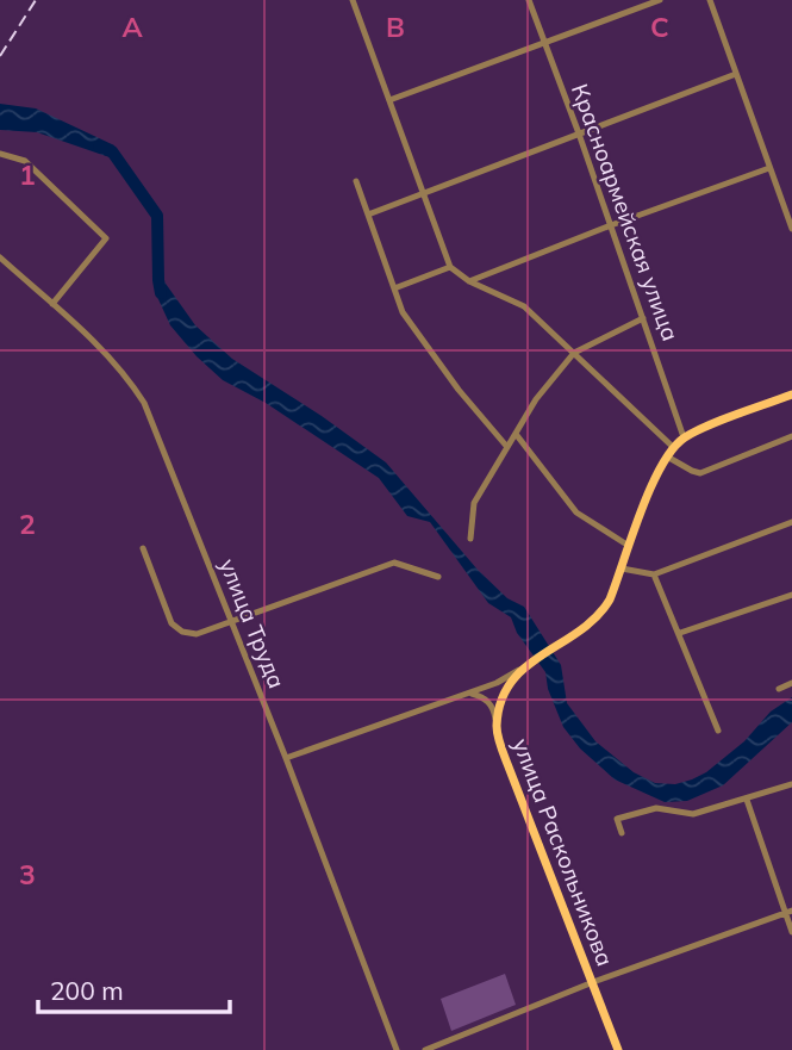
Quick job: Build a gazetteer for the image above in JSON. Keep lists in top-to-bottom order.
{
  "streets": {
    "main road": ["улица Раскольникова"],
    "street": ["Красноармейская улица", "улица Труда"]
  },
  "scale_bar": "200 m",
  "grid": {
    "columns": ["A", "B", "C"],
    "rows": ["1", "2", "3"]
  }
}
